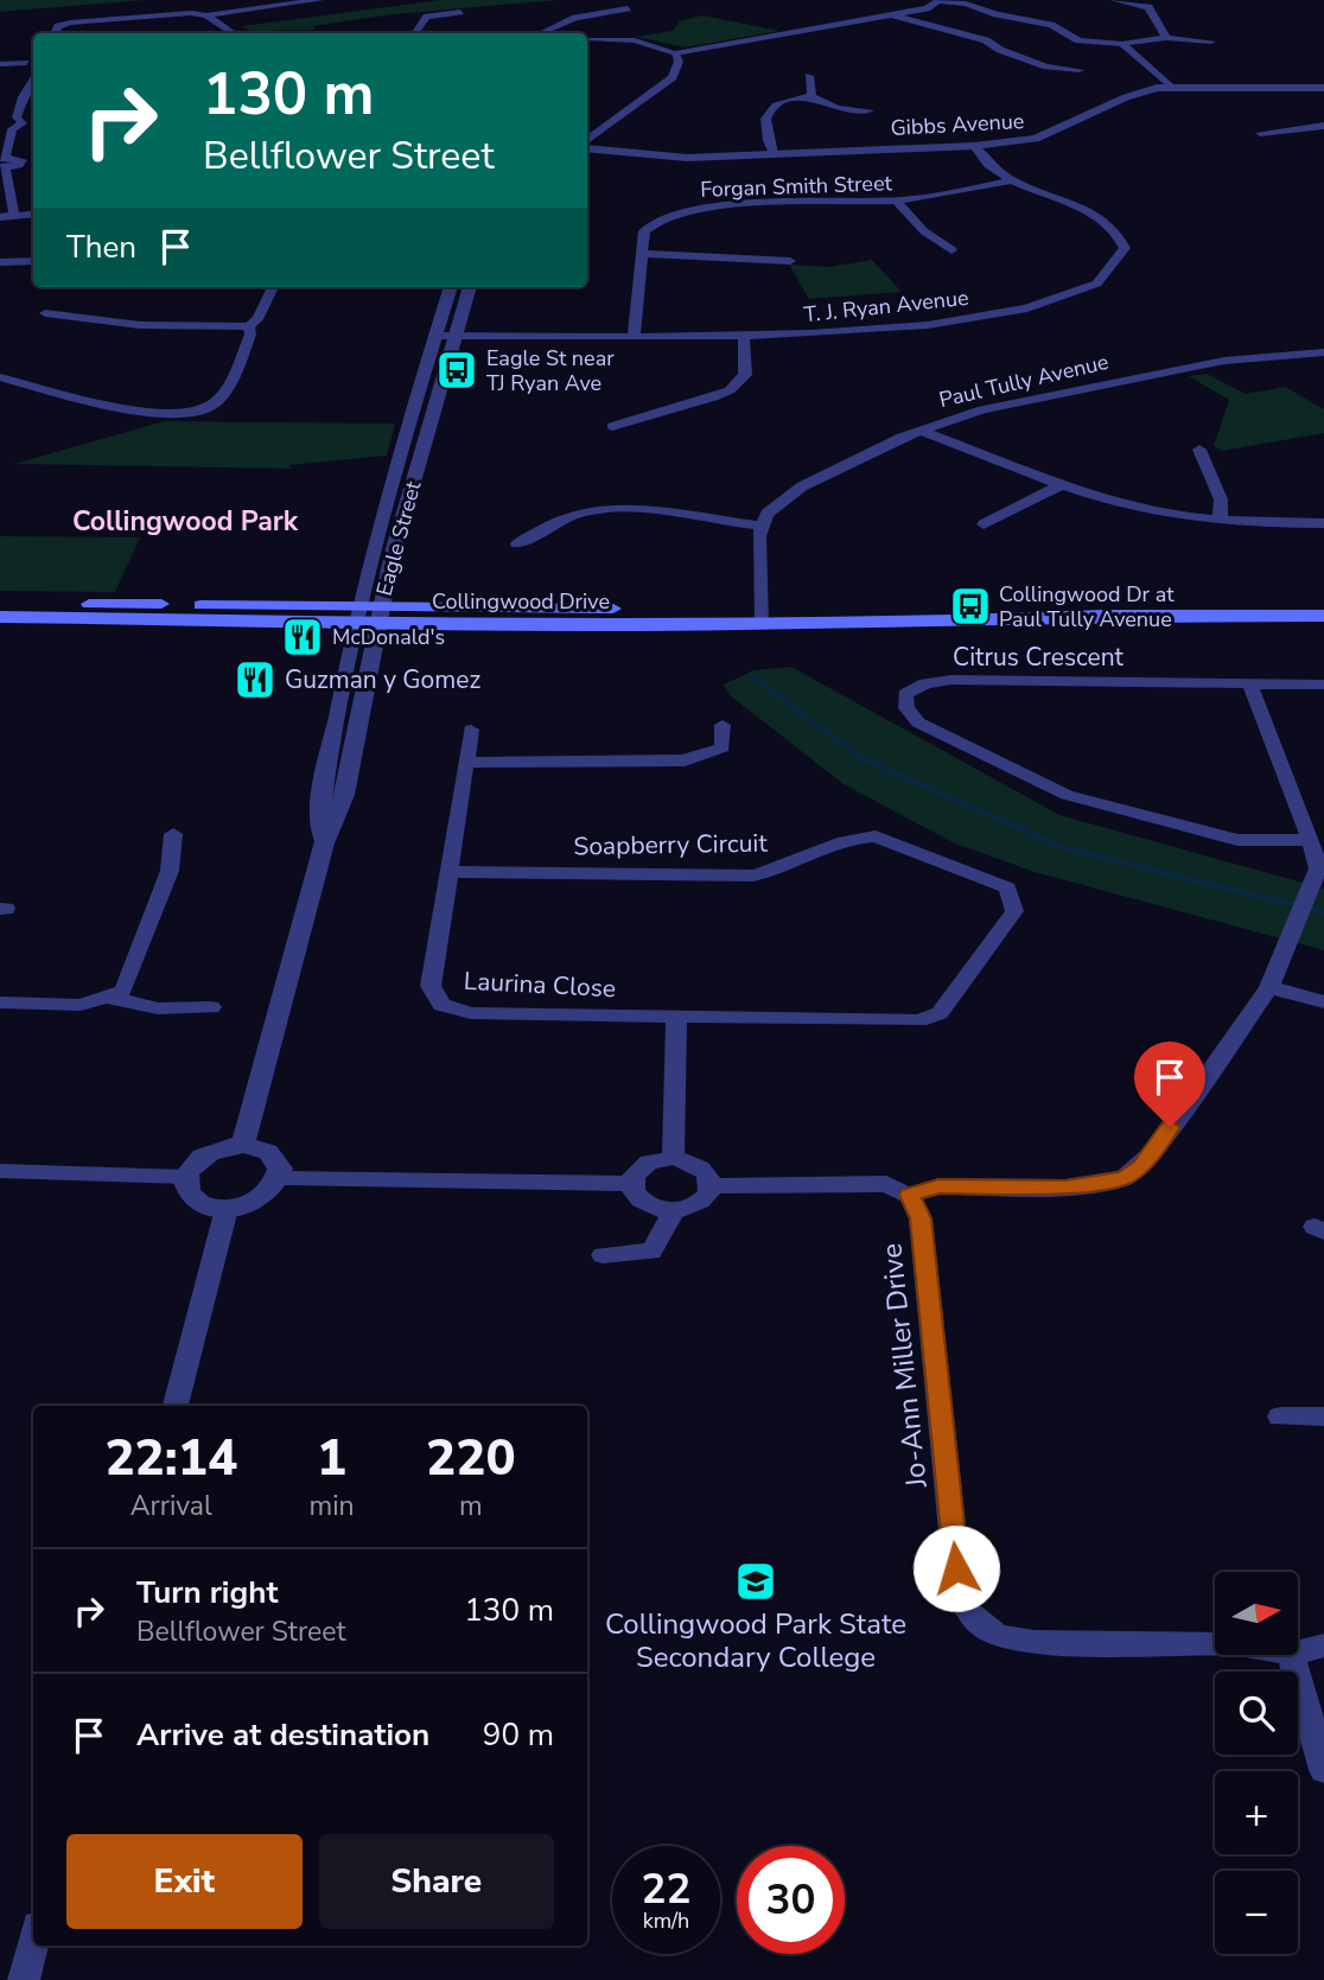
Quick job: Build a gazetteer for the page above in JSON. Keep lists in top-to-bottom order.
{
  "streets": {
    "main road": ["Collingwood Drive"],
    "street": [
      "Gibbs Avenue",
      "Forgan Smith Street",
      "T. J. Ryan Avenue",
      "Paul Tully Avenue",
      "Eagle Street",
      "Citrus Crescent",
      "Soapberry Circuit",
      "Laurina Close",
      "Jo-Ann Miller Drive"
    ]
  },
  "crossings": [
    ["Gibbs Avenue", "T. J. Ryan Avenue"],
    ["Forgan Smith Street", "T. J. Ryan Avenue"],
    ["T. J. Ryan Avenue", "Eagle Street"],
    ["Eagle Street", "Collingwood Drive"],
    ["Soapberry Circuit", "Laurina Close"]
  ],
  "districts": ["Collingwood Park"],
  "places": {
    "bus stop": ["Eagle St near TJ Ryan Ave", "Collingwood Dr at Paul Tully Avenue"],
    "restaurant": ["McDonald's", "Guzman y Gomez"],
    "school or university": ["Collingwood Park State Secondary College"]
  },
  "north": "right",
  "page": {
    "turn": ["130 m", "Bellflower Street"],
    "then": "Then",
    "eta": [
      "22:14",
      "Arrival",
      "1",
      "min",
      "220",
      "m"
    ],
    "list": [
      {
        "name": "Turn right",
        "note": "Bellflower Street",
        "value": "130 m"
      },
      {
        "name": "Arrive at destination",
        "value": "90 m"
      }
    ],
    "map_buttons": ["+", "−"],
    "buttons": ["Exit", "Share"],
    "speed": "22 km/h",
    "limit": "30"
  }
}
